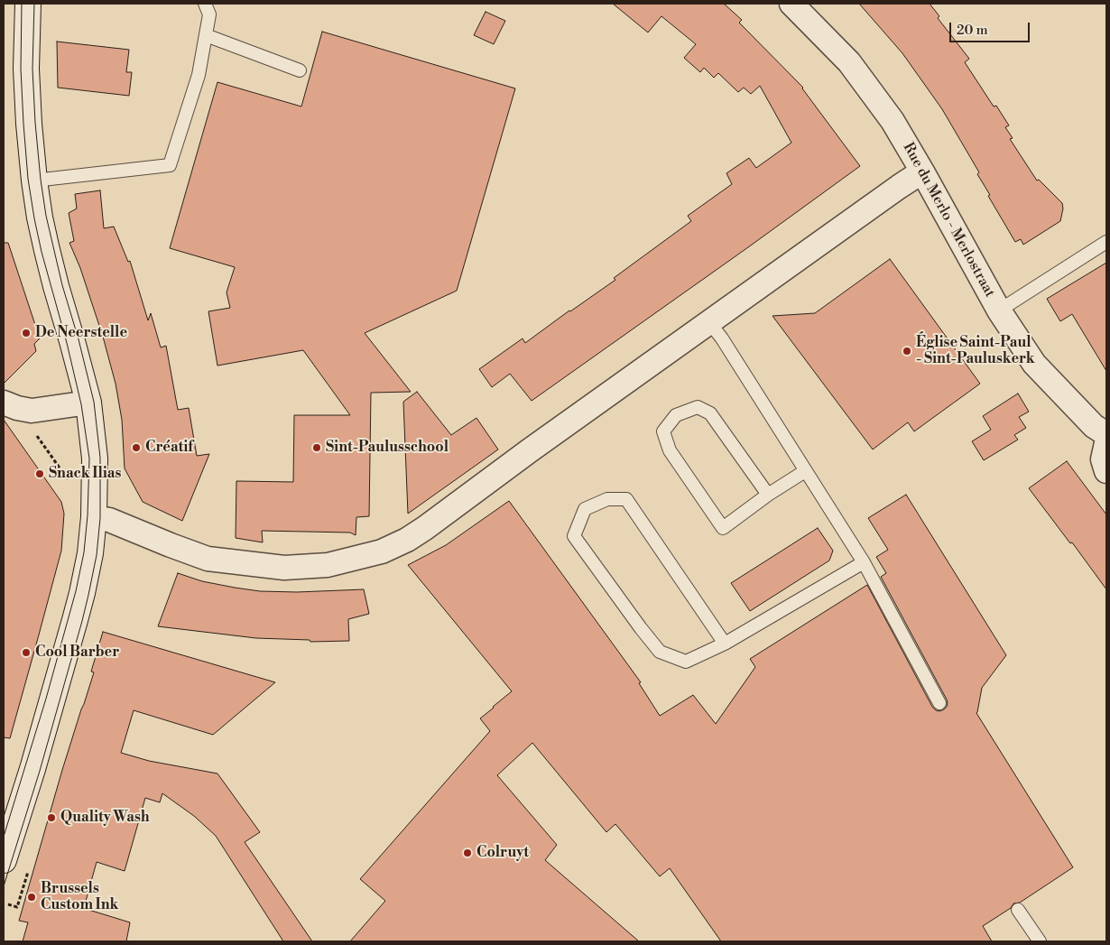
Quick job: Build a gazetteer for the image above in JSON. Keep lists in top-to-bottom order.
{
  "streets": {
    "street": ["Rue du Merlo - Merlostraat"]
  },
  "places": [
    "De Neerstelle",
    "Église Saint-Paul - Sint-Pauluskerk",
    "Créatif",
    "Sint-Paulusschool",
    "Snack Ilias",
    "Cool Barber",
    "Quality Wash",
    "Colruyt",
    "Brussels Custom Ink"
  ],
  "scale_bar": "20 m"
}
